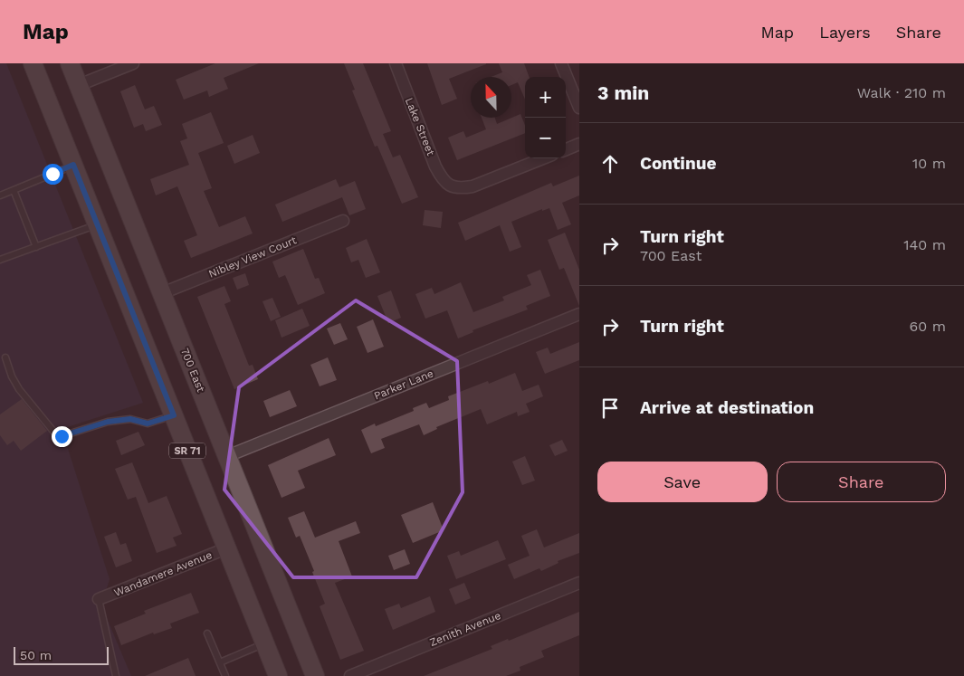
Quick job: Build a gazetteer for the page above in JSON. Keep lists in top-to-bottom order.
{
  "streets": {
    "main road": ["700 East", "SR 71"],
    "street": [
      "Lake Street",
      "Nibley View Court",
      "Parker Lane",
      "Wandamere Avenue",
      "Zenith Avenue"
    ]
  },
  "crossings": [
    ["Nibley View Court", "700 East"],
    ["700 East", "Parker Lane"],
    ["SR 71", "Wandamere Avenue"]
  ],
  "scale_bar": "50 m",
  "north": "top",
  "page": {
    "header": "Map",
    "nav": ["Map", "Layers", "Share"],
    "heading": ["3 min", "Walk · 210 m"],
    "map_buttons": ["+", "−"],
    "list": [
      ["Continue", "10 m"],
      ["Turn right", "700 East", "140 m"],
      ["Turn right", "60 m"],
      "Arrive at destination"
    ],
    "buttons": ["Save", "Share"],
    "scale": "50 m"
  }
}
